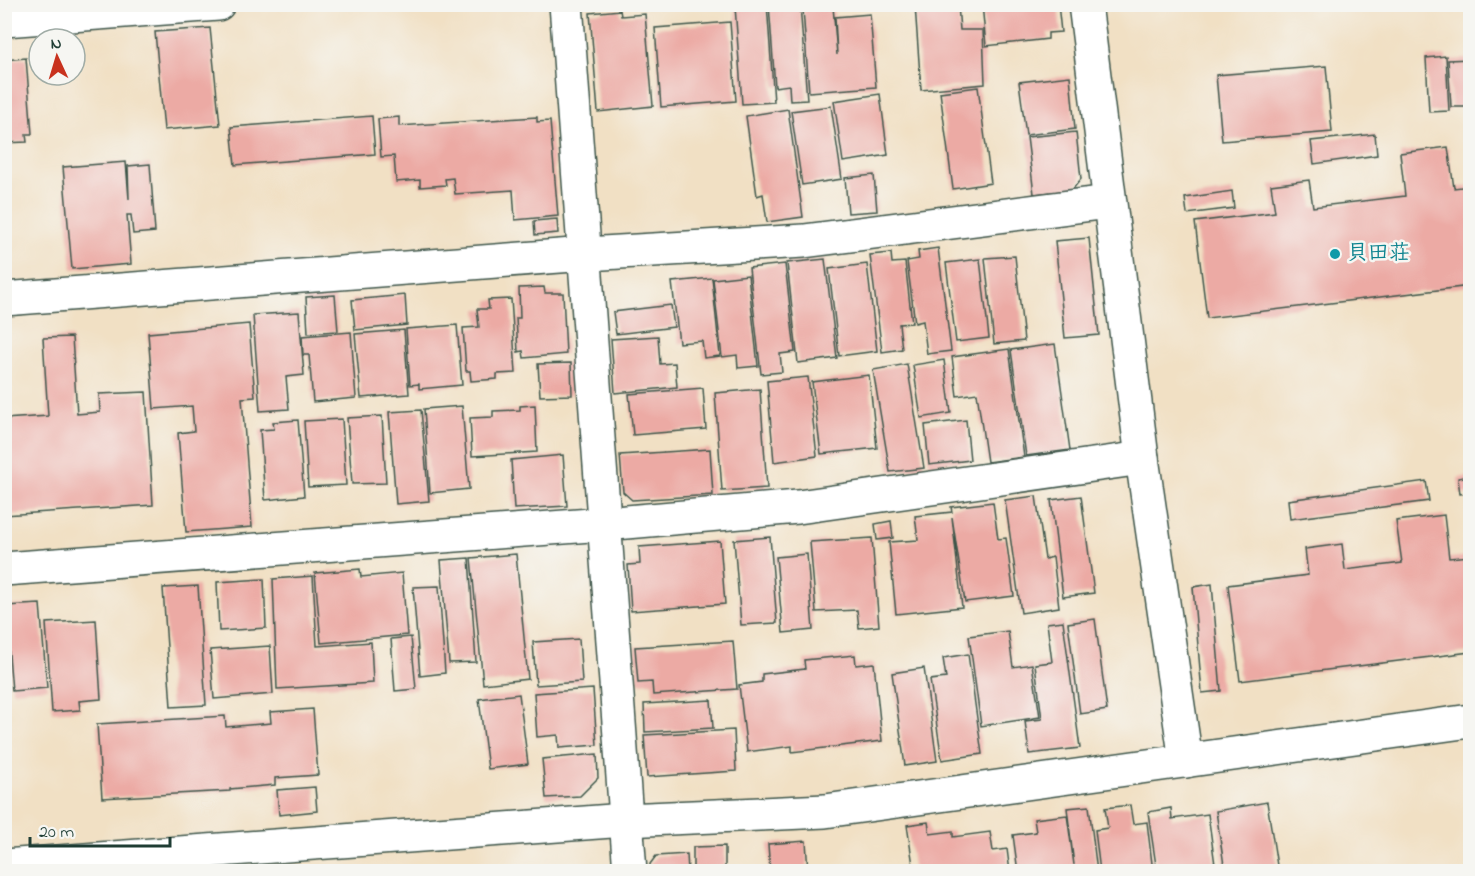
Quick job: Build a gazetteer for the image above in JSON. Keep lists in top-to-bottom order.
{
  "places": ["貝田荘"],
  "scale_bar": "20 m",
  "north": "top"
}
